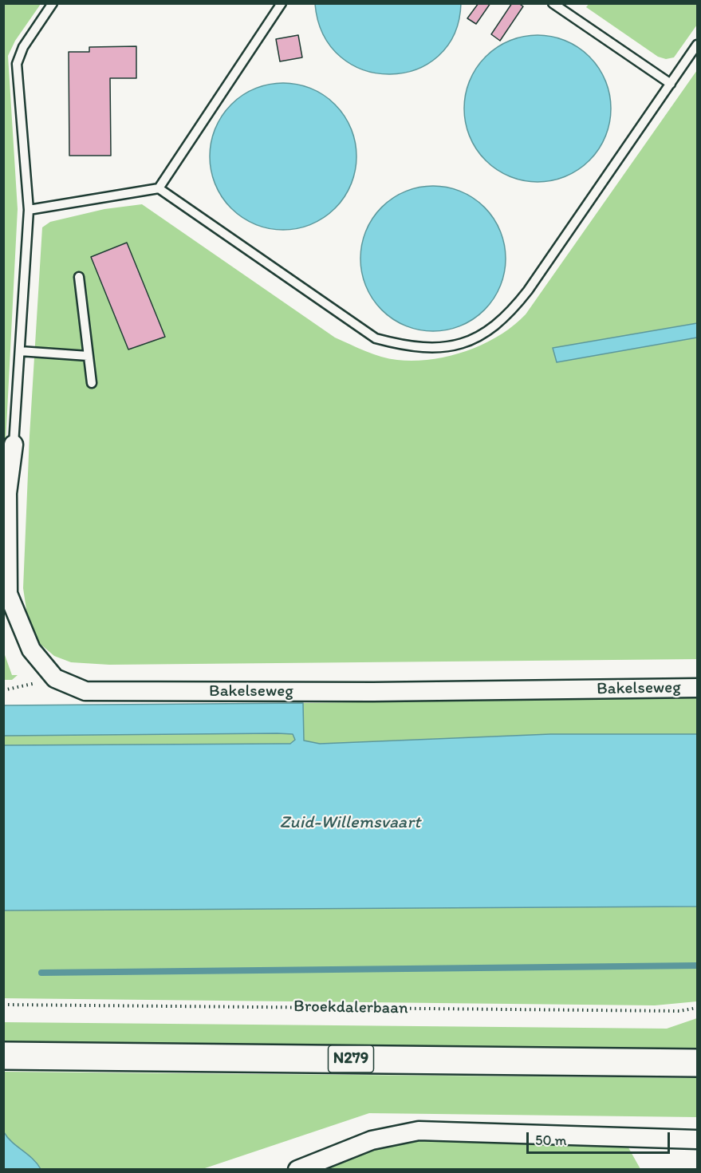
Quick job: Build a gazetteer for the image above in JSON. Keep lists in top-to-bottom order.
{
  "streets": {
    "main road": ["N279"],
    "street": ["Bakelseweg"],
    "path": ["Broekdalerbaan"]
  },
  "water": ["Zuid-Willemsvaart"],
  "scale_bar": "50 m"
}
